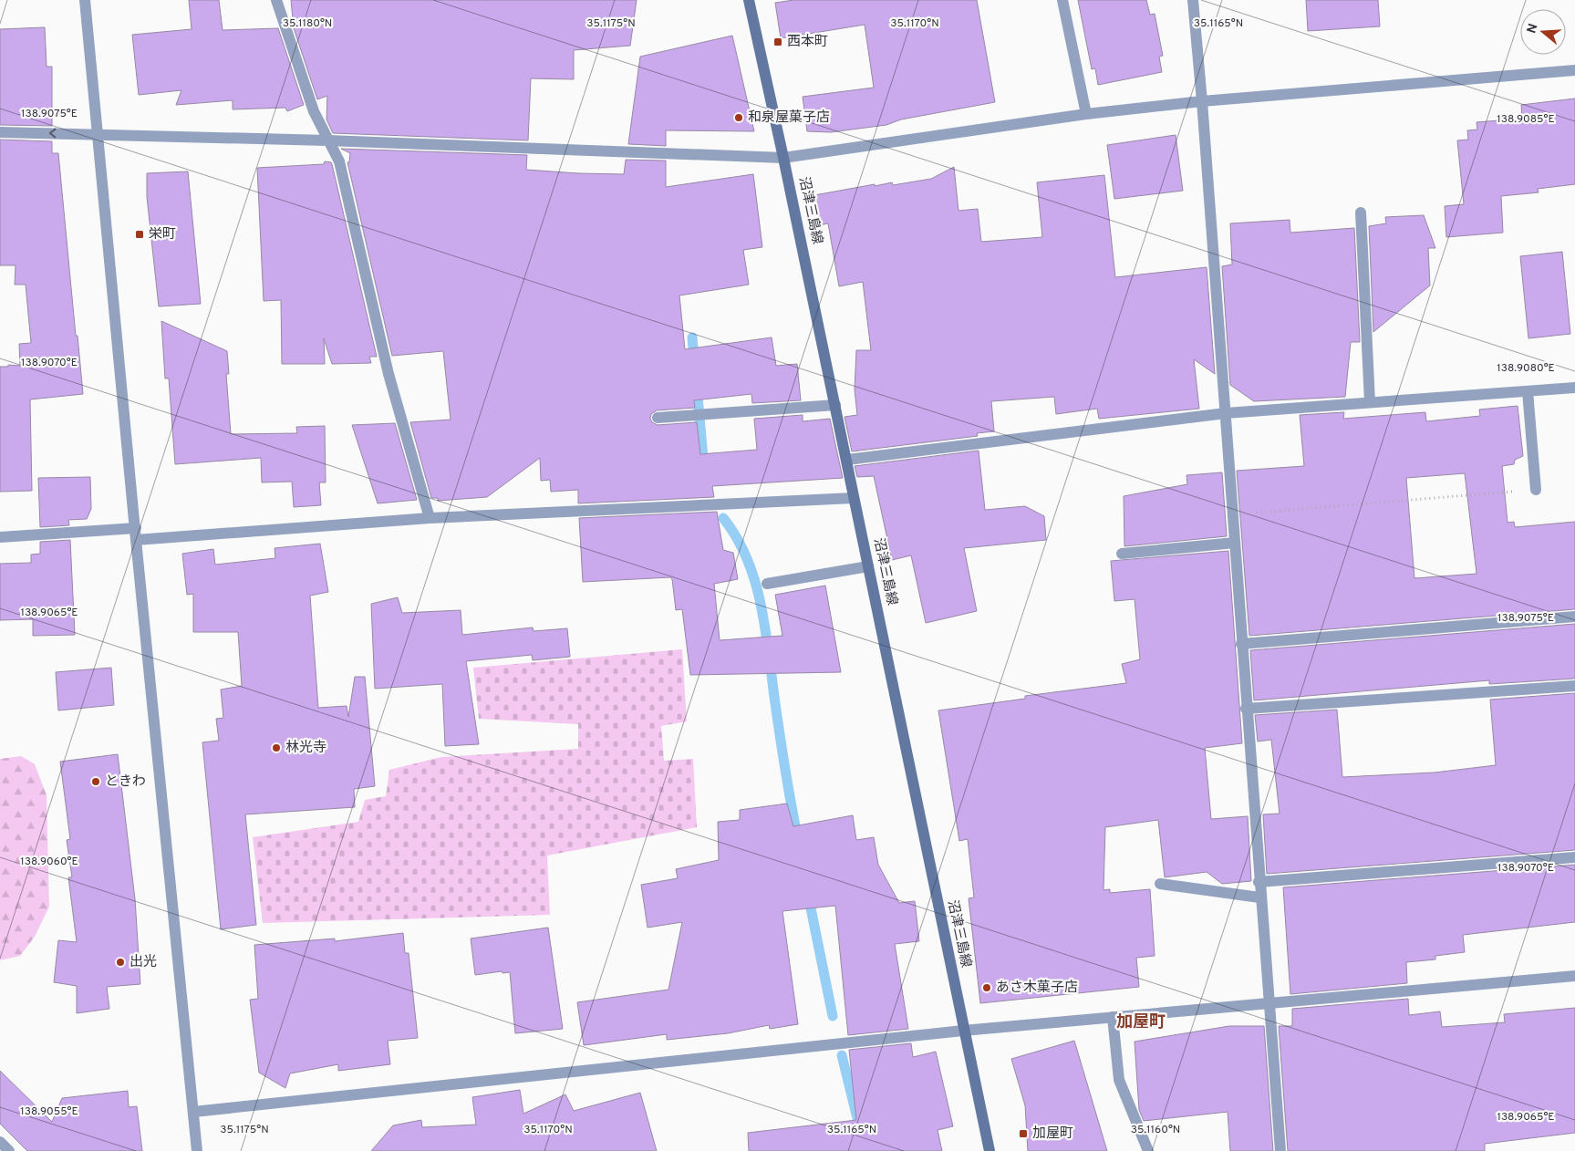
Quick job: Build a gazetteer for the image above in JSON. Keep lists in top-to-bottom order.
{
  "streets": {
    "main road": ["沼津三島線"]
  },
  "districts": ["加屋町"],
  "places": {
    "transit": ["西本町", "栄町", "加屋町"],
    "other": [
      "和泉屋菓子店",
      "林光寺",
      "ときわ",
      "出光",
      "あさ木菓子店"
    ]
  },
  "north": "left",
  "coordinates": [
    "35.1180°N",
    "35.1175°N",
    "35.1170°N",
    "35.1165°N",
    "138.9075°E",
    "138.9085°E",
    "138.9070°E",
    "138.9080°E",
    "138.9065°E",
    "138.9060°E",
    "138.9055°E",
    "35.1160°N"
  ]
}
